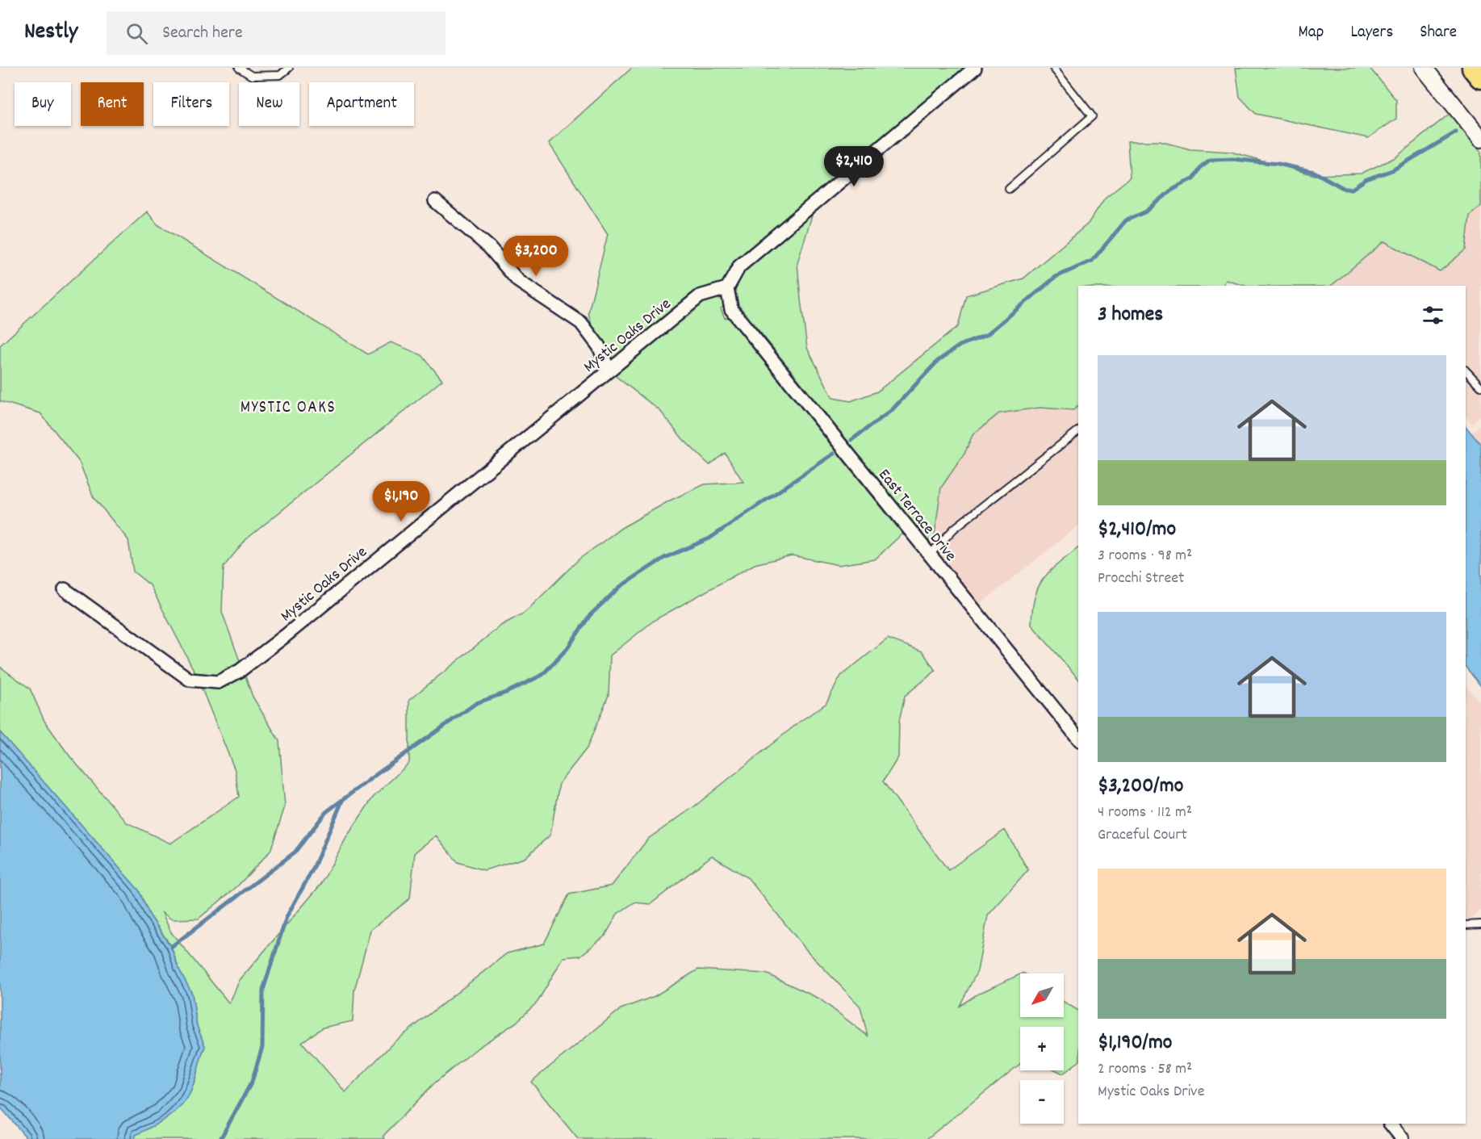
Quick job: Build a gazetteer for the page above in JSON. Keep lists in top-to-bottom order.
{
  "streets": {
    "street": ["Mystic Oaks Drive", "East Terrace Drive"]
  },
  "crossings": [
    ["Mystic Oaks Drive", "East Terrace Drive"]
  ],
  "districts": ["MYSTIC OAKS"],
  "north": "bottom left",
  "page": {
    "header": "Nestly",
    "search": "Search here",
    "nav": ["Map", "Layers", "Share"],
    "chip": [
      "Buy",
      "Rent",
      "Filters",
      "New",
      "Apartment"
    ],
    "price": ["$2,410", "$3,200", "$1,190"],
    "heading": "3 homes",
    "list": [
      {
        "name": "$2,410/mo",
        "note": "3 rooms · 98 m² · Procchi Street"
      },
      {
        "name": "$3,200/mo",
        "note": "4 rooms · 112 m² · Graceful Court"
      },
      {
        "name": "$1,190/mo",
        "note": "2 rooms · 58 m² · Mystic Oaks Drive"
      }
    ],
    "map_buttons": ["+", "−"]
  }
}
